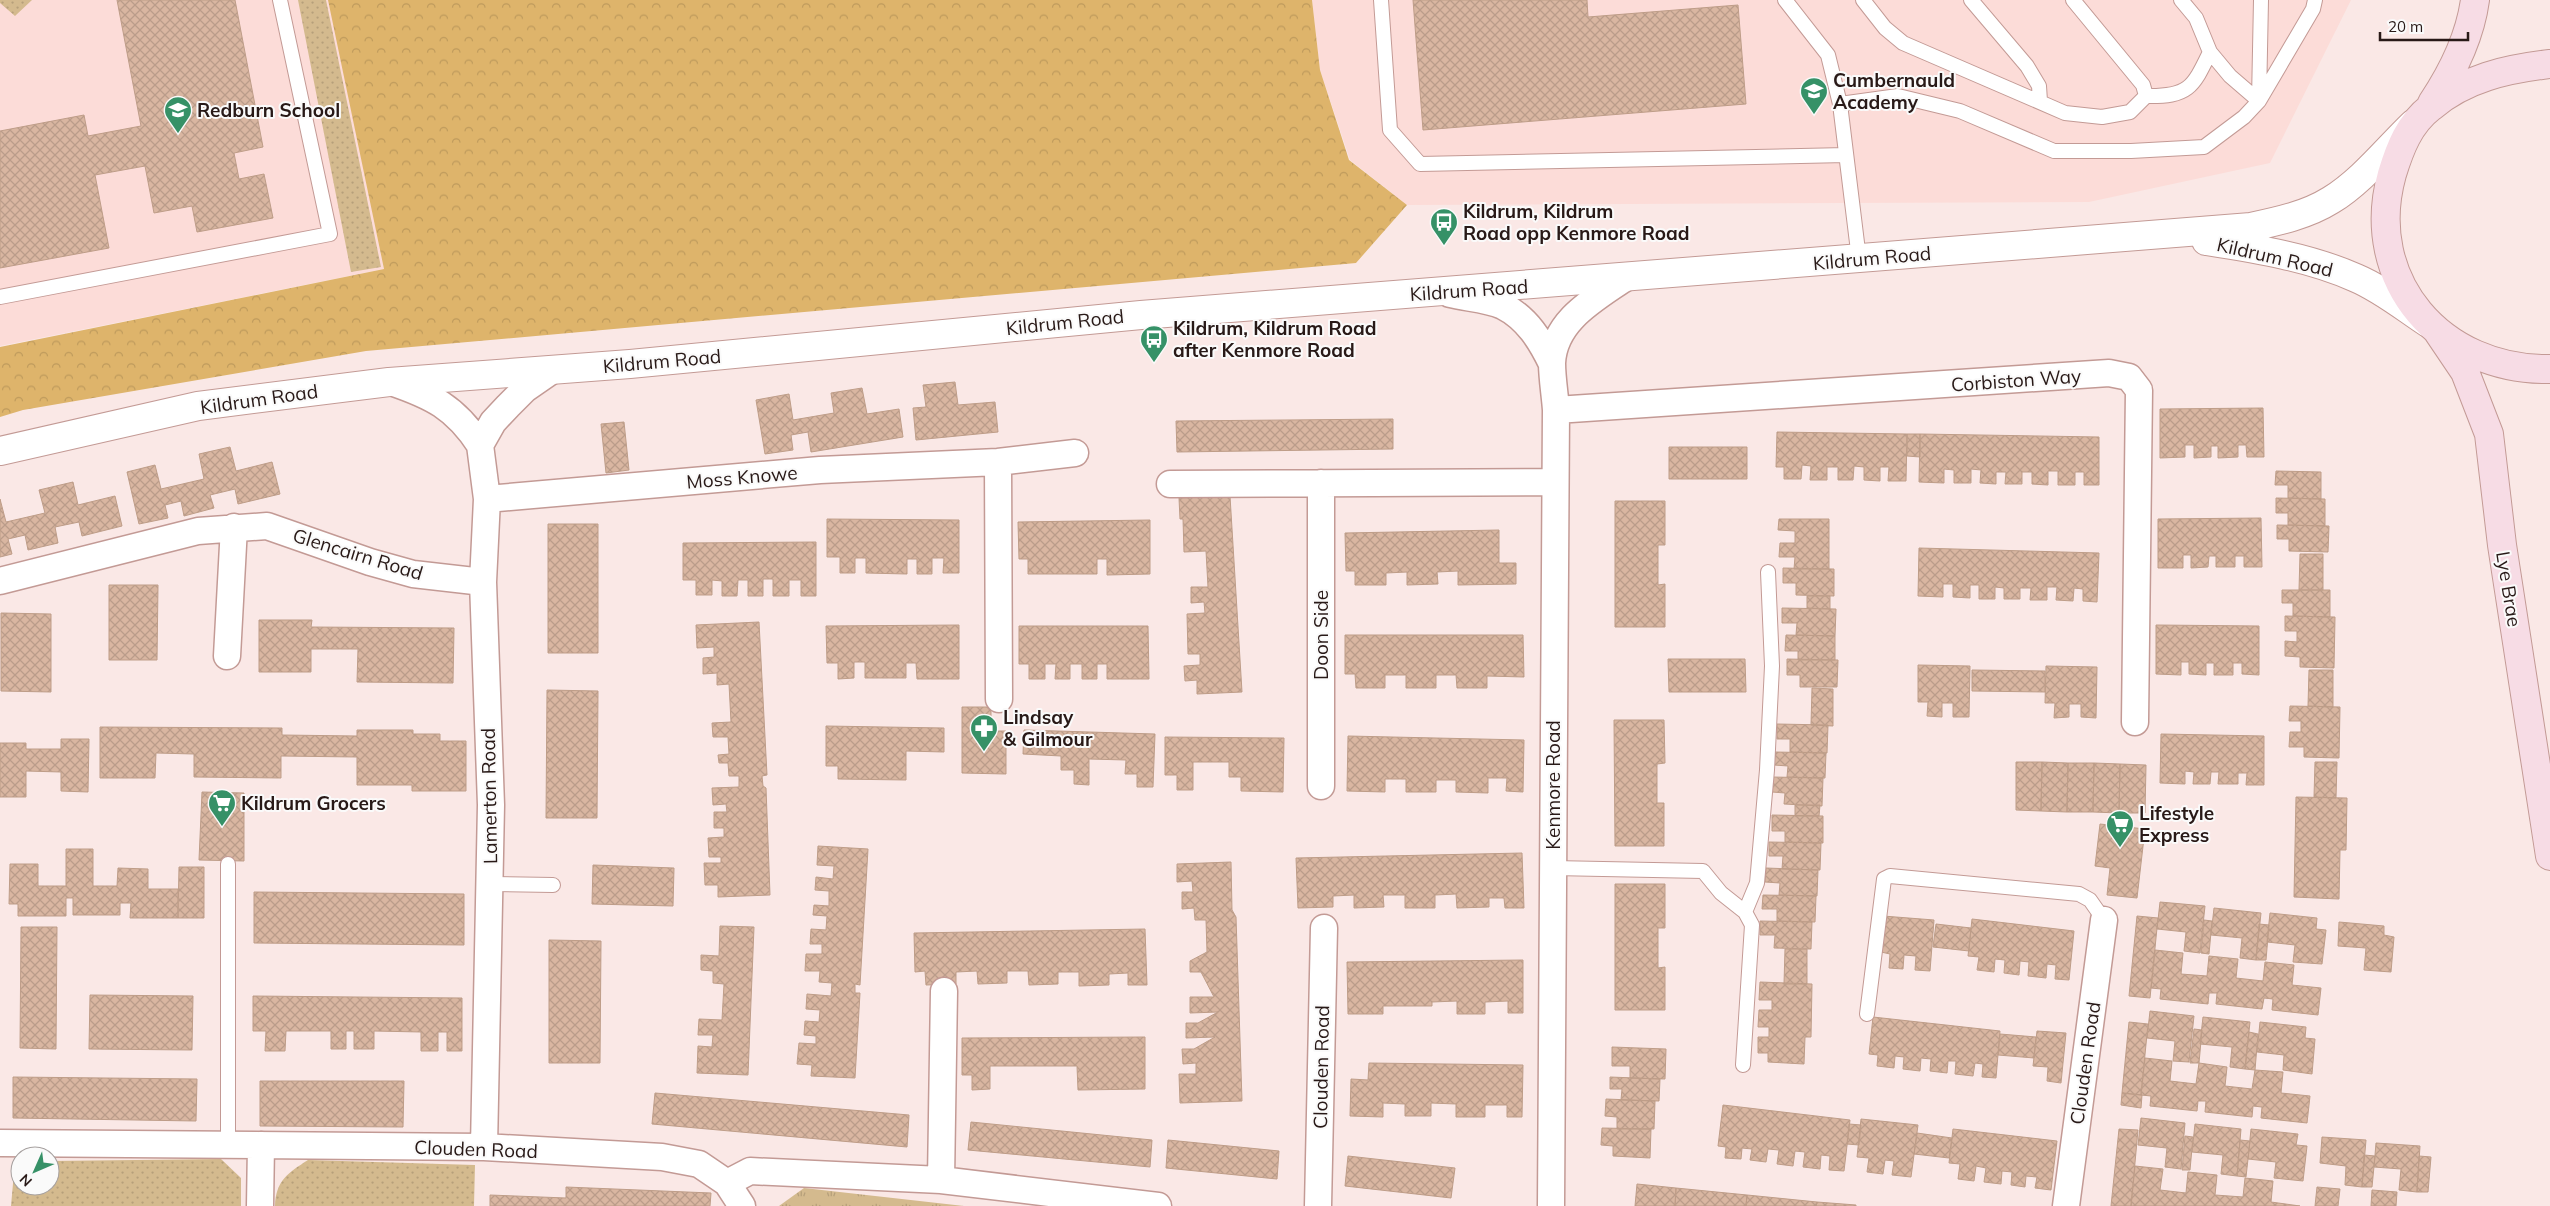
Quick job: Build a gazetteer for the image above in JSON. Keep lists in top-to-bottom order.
{
  "streets": {
    "main road": ["Lye Brae"],
    "street": [
      "Kildrum Road",
      "Corbiston Way",
      "Moss Knowe",
      "Glencairn Road",
      "Doon Side",
      "Kenmore Road",
      "Lamerton Road",
      "Clouden Road"
    ]
  },
  "crossings": [
    ["Kildrum Road", "Lye Brae"],
    ["Kildrum Road", "Kenmore Road"],
    ["Kildrum Road", "Lamerton Road"],
    ["Corbiston Way", "Kenmore Road"],
    ["Moss Knowe", "Lamerton Road"],
    ["Glencairn Road", "Lamerton Road"],
    ["Lamerton Road", "Clouden Road"]
  ],
  "places": {
    "school or university": ["Cumbernauld Academy", "Redburn School"],
    "bus stop": ["Kildrum, Kildrum Road opp Kenmore Road", "Kildrum, Kildrum Road after Kenmore Road"],
    "pharmacy": ["Lindsay & Gilmour"],
    "supermarket": ["Kildrum Grocers", "Lifestyle Express"]
  },
  "scale_bar": "20 m",
  "north": "bottom left"
}
